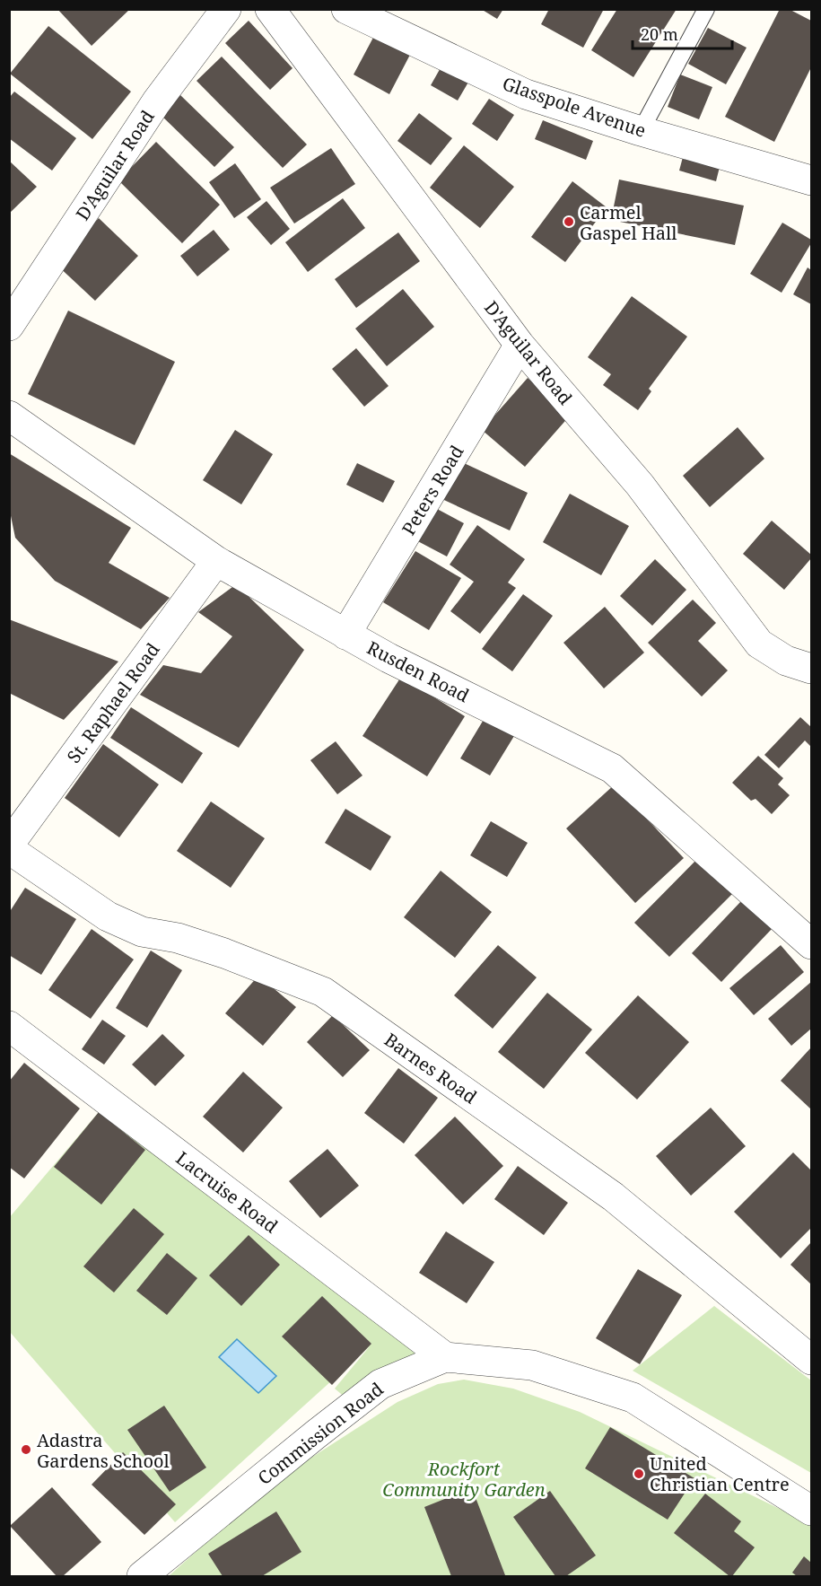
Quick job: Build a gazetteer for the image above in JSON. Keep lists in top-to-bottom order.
{
  "streets": {
    "street": [
      "Glasspole Avenue",
      "D'Aguilar Road",
      "Peters Road",
      "Rusden Road",
      "St. Raphael Road",
      "Barnes Road",
      "Lacruise Road",
      "Commission Road"
    ]
  },
  "crossings": [
    ["D'Aguilar Road", "Peters Road"],
    ["Peters Road", "Rusden Road"],
    ["Rusden Road", "St. Raphael Road"],
    ["St. Raphael Road", "Barnes Road"],
    ["Lacruise Road", "Commission Road"]
  ],
  "parks": ["Rockfort Community Garden"],
  "places": ["Carmel Gaspel Hall", "Adastra Gardens School", "United Christian Centre"],
  "scale_bar": "20 m"
}
